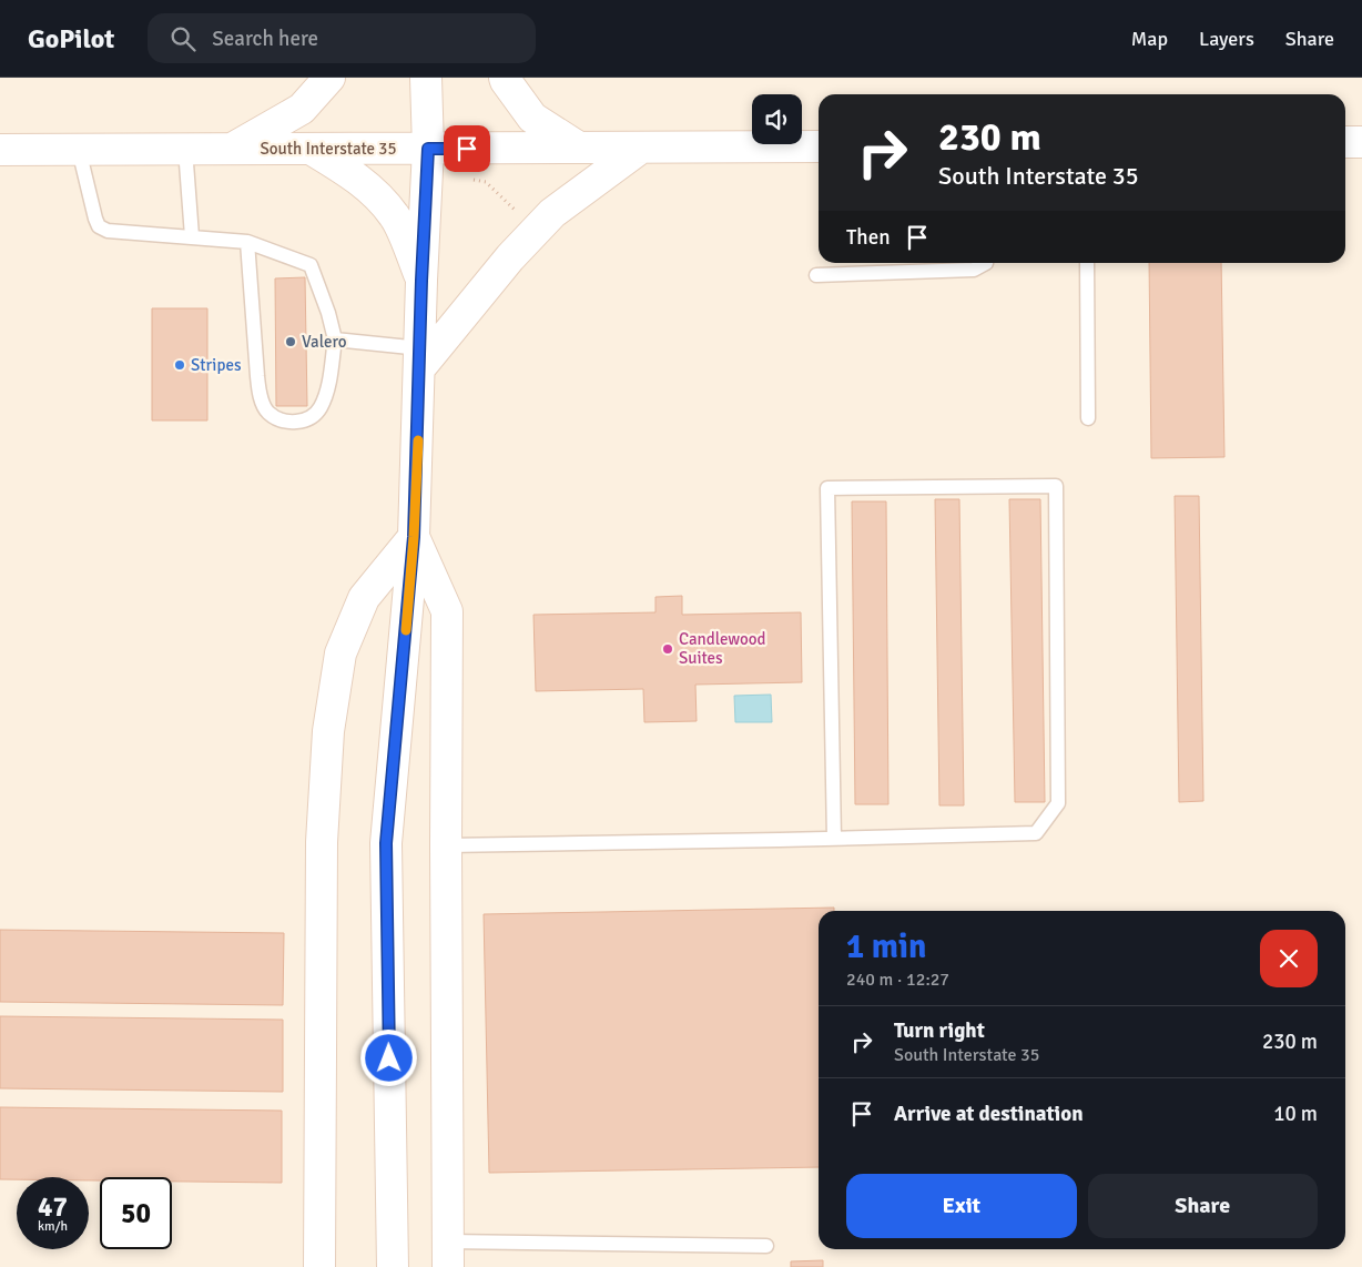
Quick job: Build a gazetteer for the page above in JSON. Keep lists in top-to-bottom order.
{
  "streets": {
    "main road": ["South Interstate 35"]
  },
  "places": ["Valero", "Stripes", "Candlewood Suites"],
  "page": {
    "header": "GoPilot",
    "search": "Search here",
    "nav": ["Map", "Layers", "Share"],
    "turn": ["230 m", "South Interstate 35"],
    "then": "Then",
    "heading": ["1 min", "240 m · 12:27"],
    "list": [
      {
        "name": "Turn right",
        "note": "South Interstate 35",
        "value": "230 m"
      },
      {
        "name": "Arrive at destination",
        "value": "10 m"
      }
    ],
    "buttons": ["Exit", "Share"],
    "speed": "47 km/h",
    "limit": "50"
  }
}
